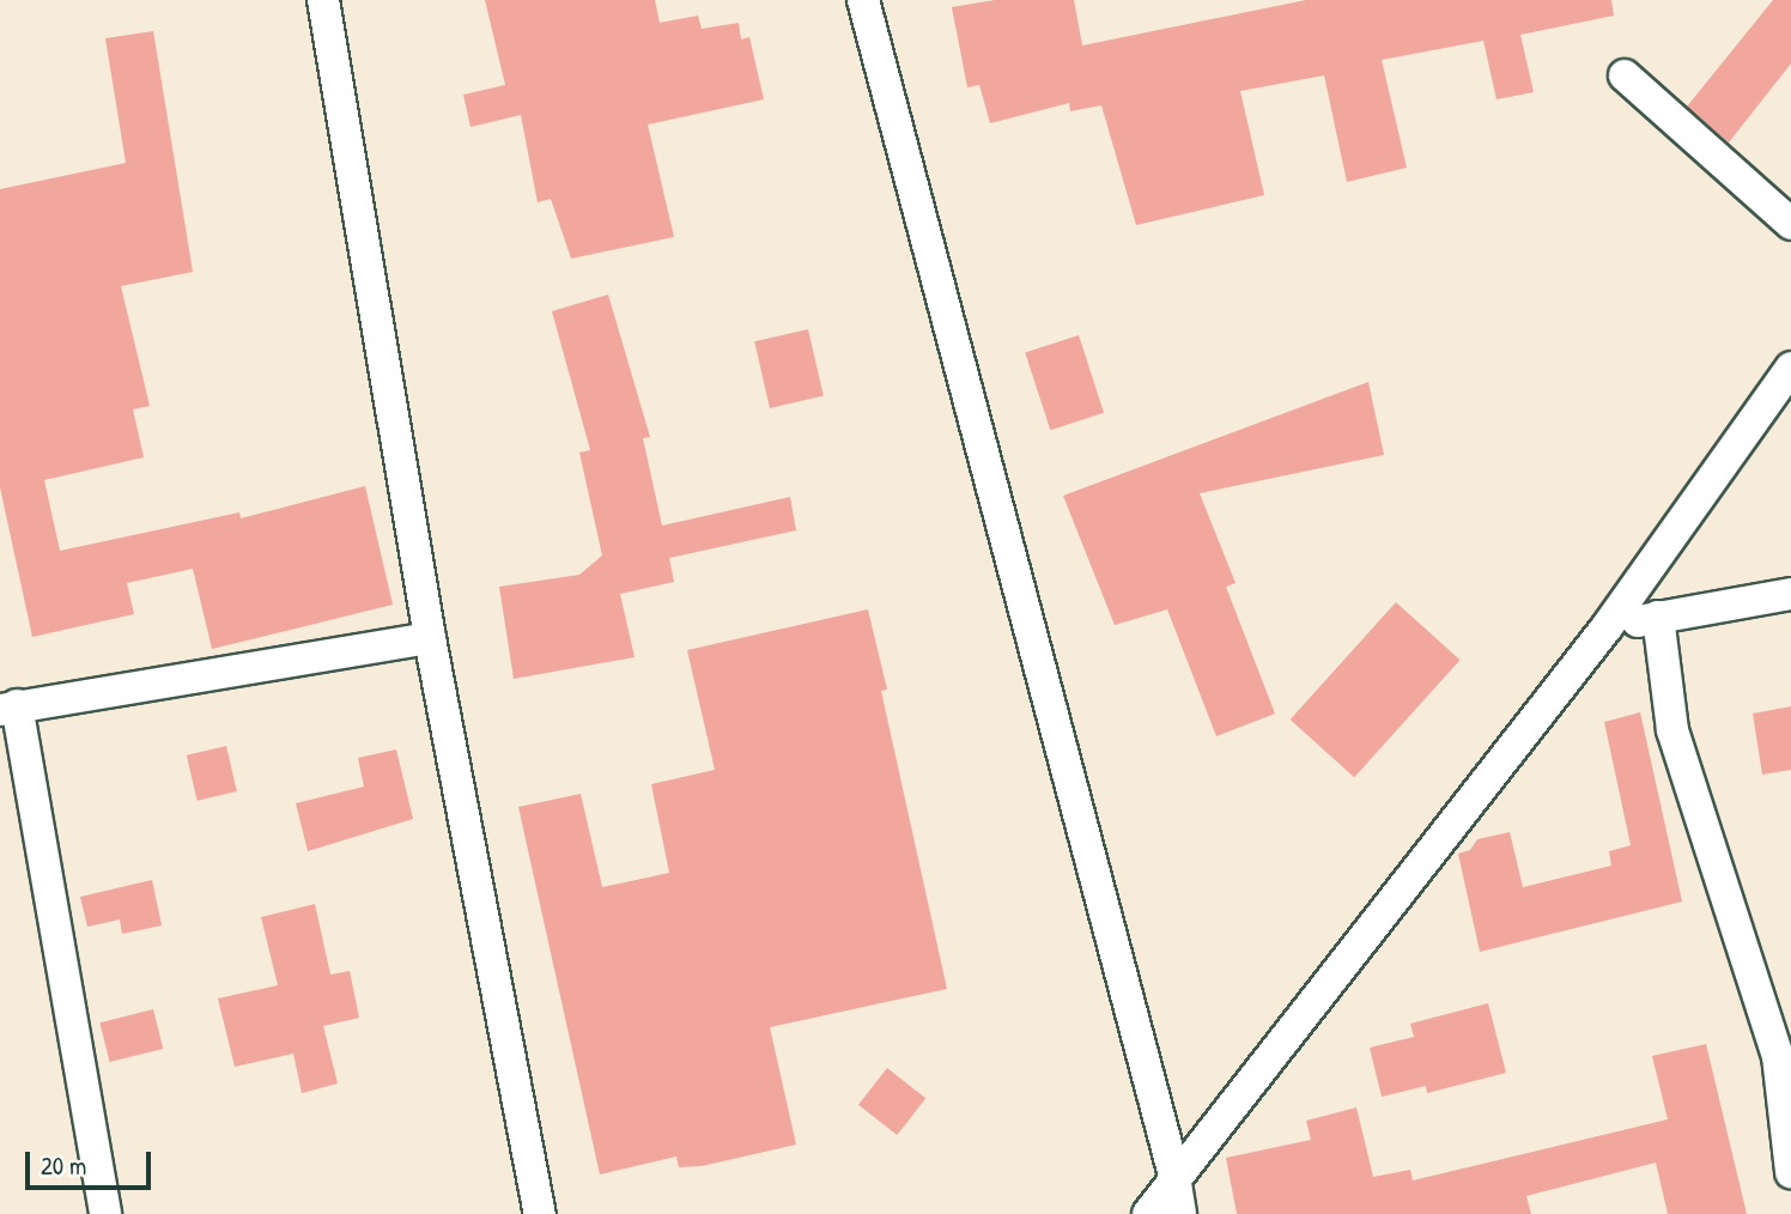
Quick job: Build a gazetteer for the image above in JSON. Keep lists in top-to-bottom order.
{
  "scale_bar": "20 m"
}
